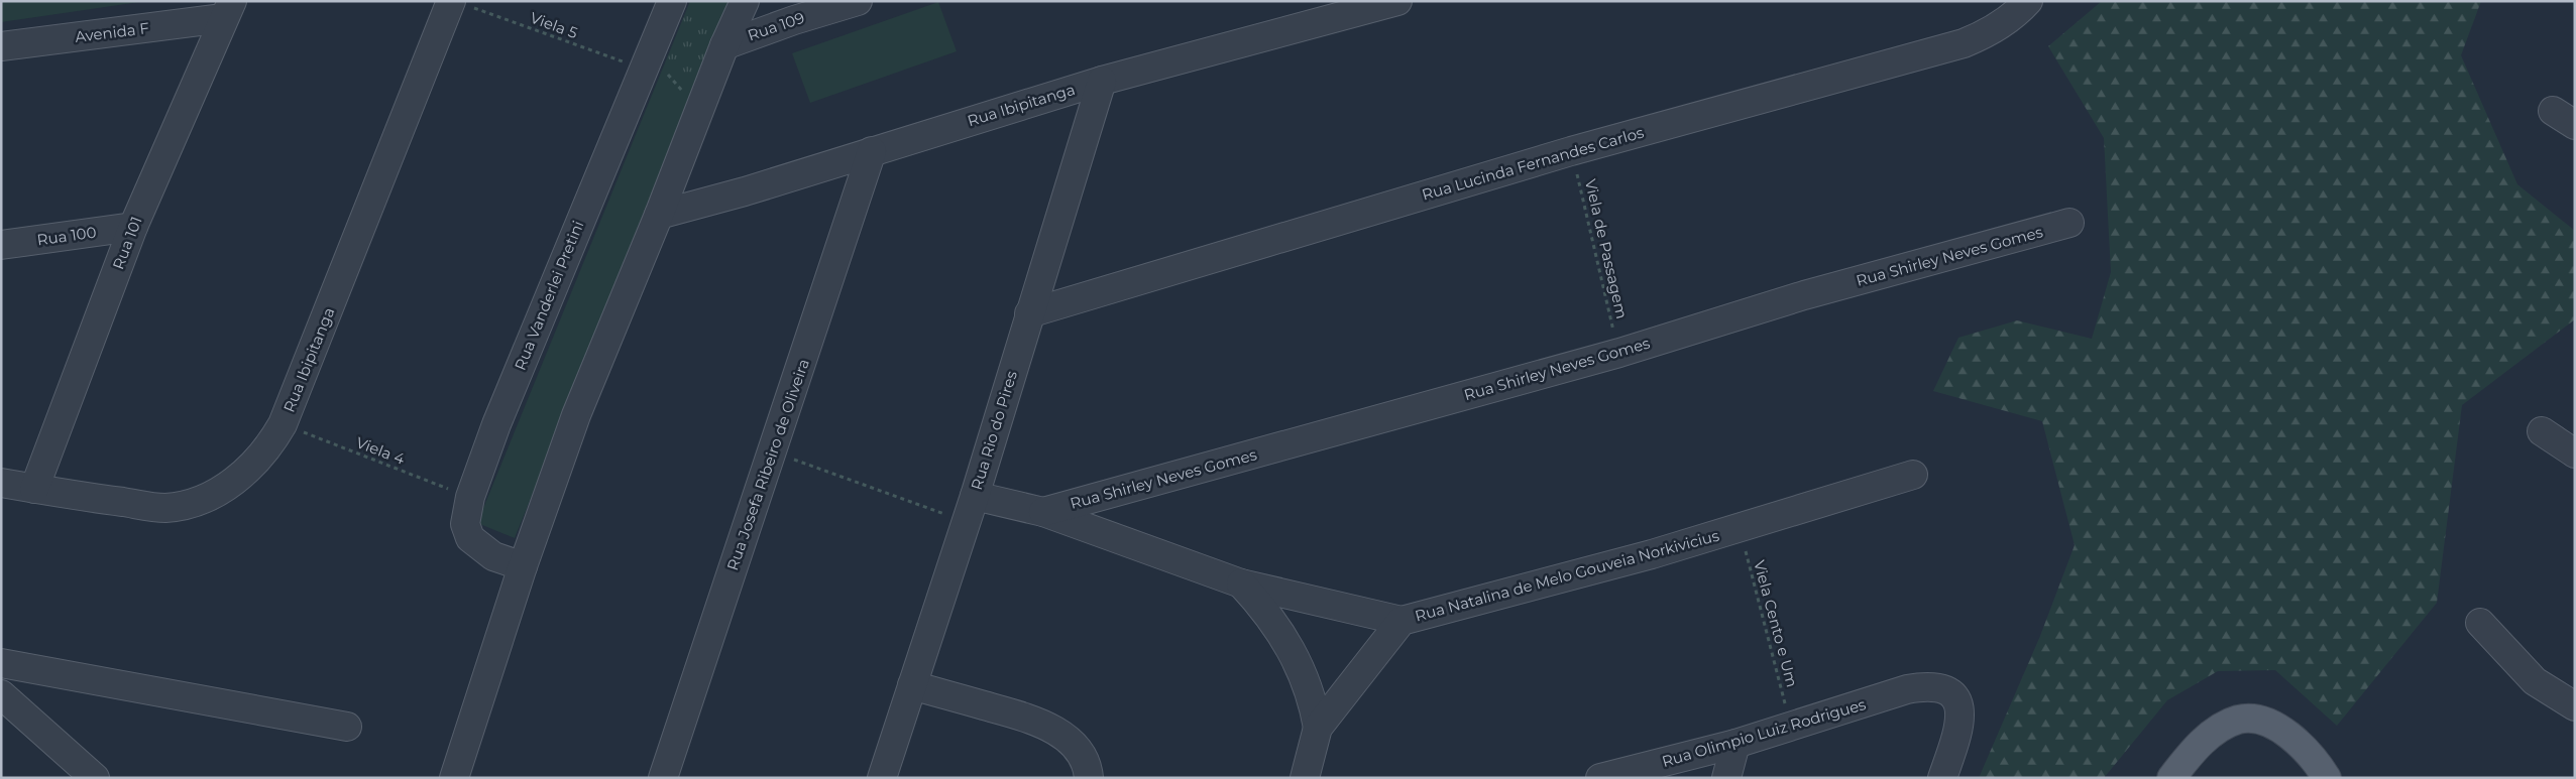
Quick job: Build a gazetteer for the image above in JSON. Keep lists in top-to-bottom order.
{
  "streets": {
    "street": [
      "Rua 109",
      "Avenida F",
      "Rua Ibipitanga",
      "Rua Lucinda Fernandes Carlos",
      "Rua 100",
      "Rua 101",
      "Rua Shirley Neves Gomes",
      "Rua Vanderlei Pretini",
      "Rua Rio do Pires",
      "Rua Josefa Ribeiro de Oliveira",
      "Rua Natalina de Melo Gouveia Norkivicius",
      "Rua Olimpio Luiz Rodrigues"
    ],
    "path": [
      "Viela 5",
      "Viela de Passagem",
      "Viela 4",
      "Viela Cento e Um"
    ]
  },
  "crossings": [
    ["Viela 5", "Rua Ibipitanga"],
    ["Viela 5", "Rua Vanderlei Pretini"],
    ["Avenida F", "Rua 101"],
    ["Rua Ibipitanga", "Rua 101"],
    ["Rua Ibipitanga", "Rua Rio do Pires"],
    ["Rua Ibipitanga", "Viela 4"],
    ["Rua Ibipitanga", "Rua Josefa Ribeiro de Oliveira"],
    ["Rua Lucinda Fernandes Carlos", "Viela de Passagem"],
    ["Rua Lucinda Fernandes Carlos", "Rua Rio do Pires"],
    ["Rua 100", "Rua 101"],
    ["Viela de Passagem", "Rua Shirley Neves Gomes"],
    ["Rua Vanderlei Pretini", "Viela 4"],
    ["Rua Natalina de Melo Gouveia Norkivicius", "Viela Cento e Um"],
    ["Viela Cento e Um", "Rua Olimpio Luiz Rodrigues"]
  ]
}
